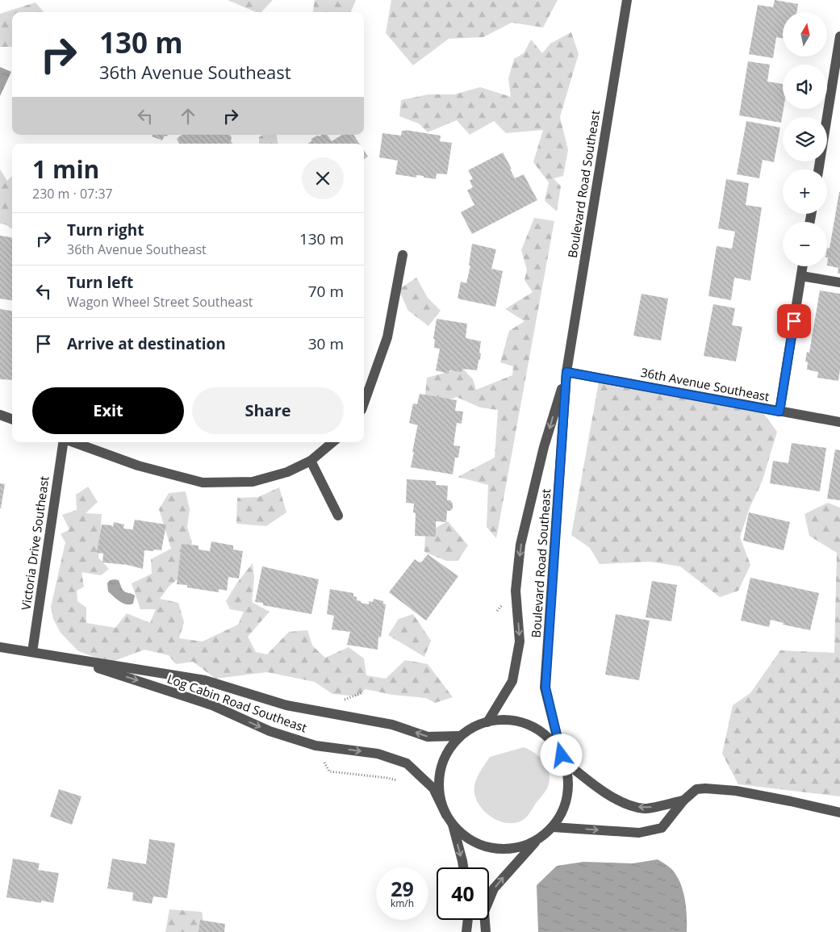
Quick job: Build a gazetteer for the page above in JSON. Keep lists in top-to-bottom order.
{
  "streets": {
    "street": [
      "Boulevard Road Southeast",
      "36th Avenue Southeast",
      "Victoria Drive Southeast",
      "Log Cabin Road Southeast"
    ]
  },
  "crossings": [
    ["Boulevard Road Southeast", "36th Avenue Southeast"],
    ["Boulevard Road Southeast", "Log Cabin Road Southeast"],
    ["Victoria Drive Southeast", "Log Cabin Road Southeast"]
  ],
  "north": "top",
  "page": {
    "map_buttons": ["+", "−"],
    "turn": ["130 m", "36th Avenue Southeast"],
    "heading": ["1 min", "230 m · 07:37"],
    "list": [
      {
        "name": "Turn right",
        "note": "36th Avenue Southeast",
        "value": "130 m"
      },
      {
        "name": "Turn left",
        "note": "Wagon Wheel Street Southeast",
        "value": "70 m"
      },
      {
        "name": "Arrive at destination",
        "value": "30 m"
      }
    ],
    "buttons": ["Exit", "Share"],
    "speed": "29 km/h",
    "limit": "40"
  }
}
